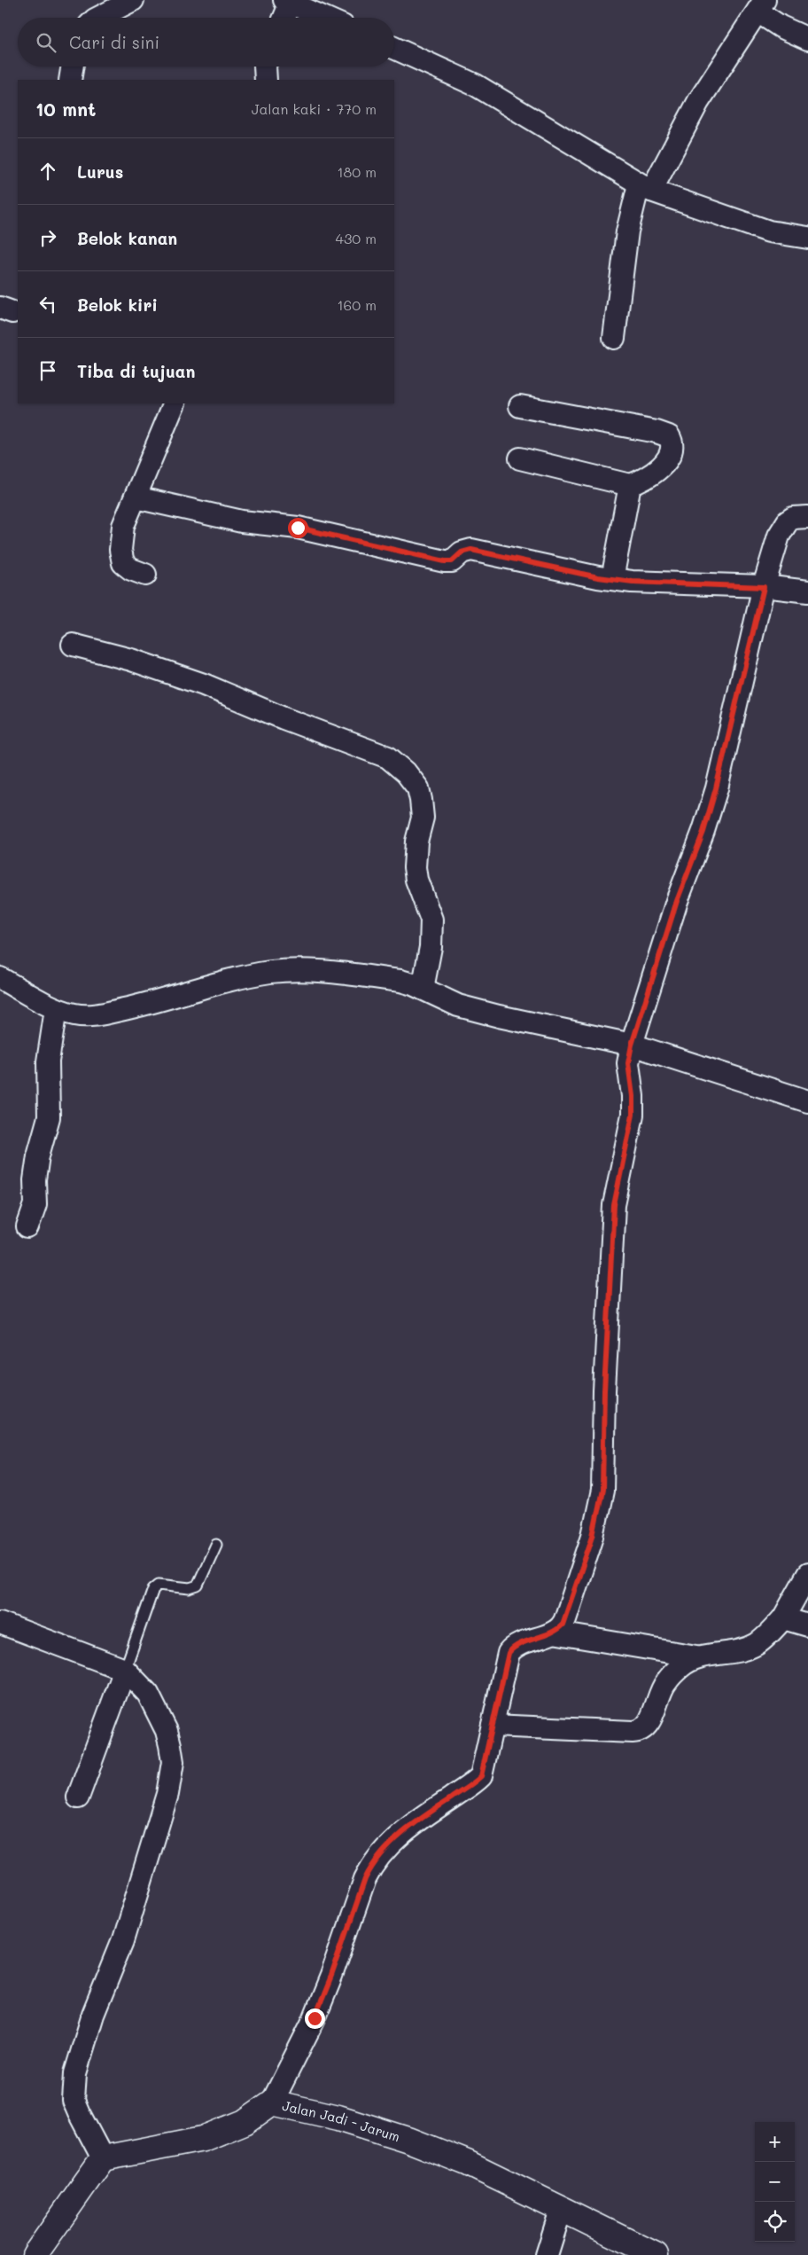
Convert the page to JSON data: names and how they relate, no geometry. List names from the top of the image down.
{
  "streets": {
    "street": ["Jalan Jadi - Jarum"]
  },
  "page": {
    "search": "Cari di sini",
    "heading": ["10 mnt", "Jalan kaki · 770 m"],
    "list": [
      ["Lurus", "180 m"],
      ["Belok kanan", "430 m"],
      ["Belok kiri", "160 m"],
      "Tiba di tujuan"
    ],
    "map_buttons": ["+", "−"]
  }
}
